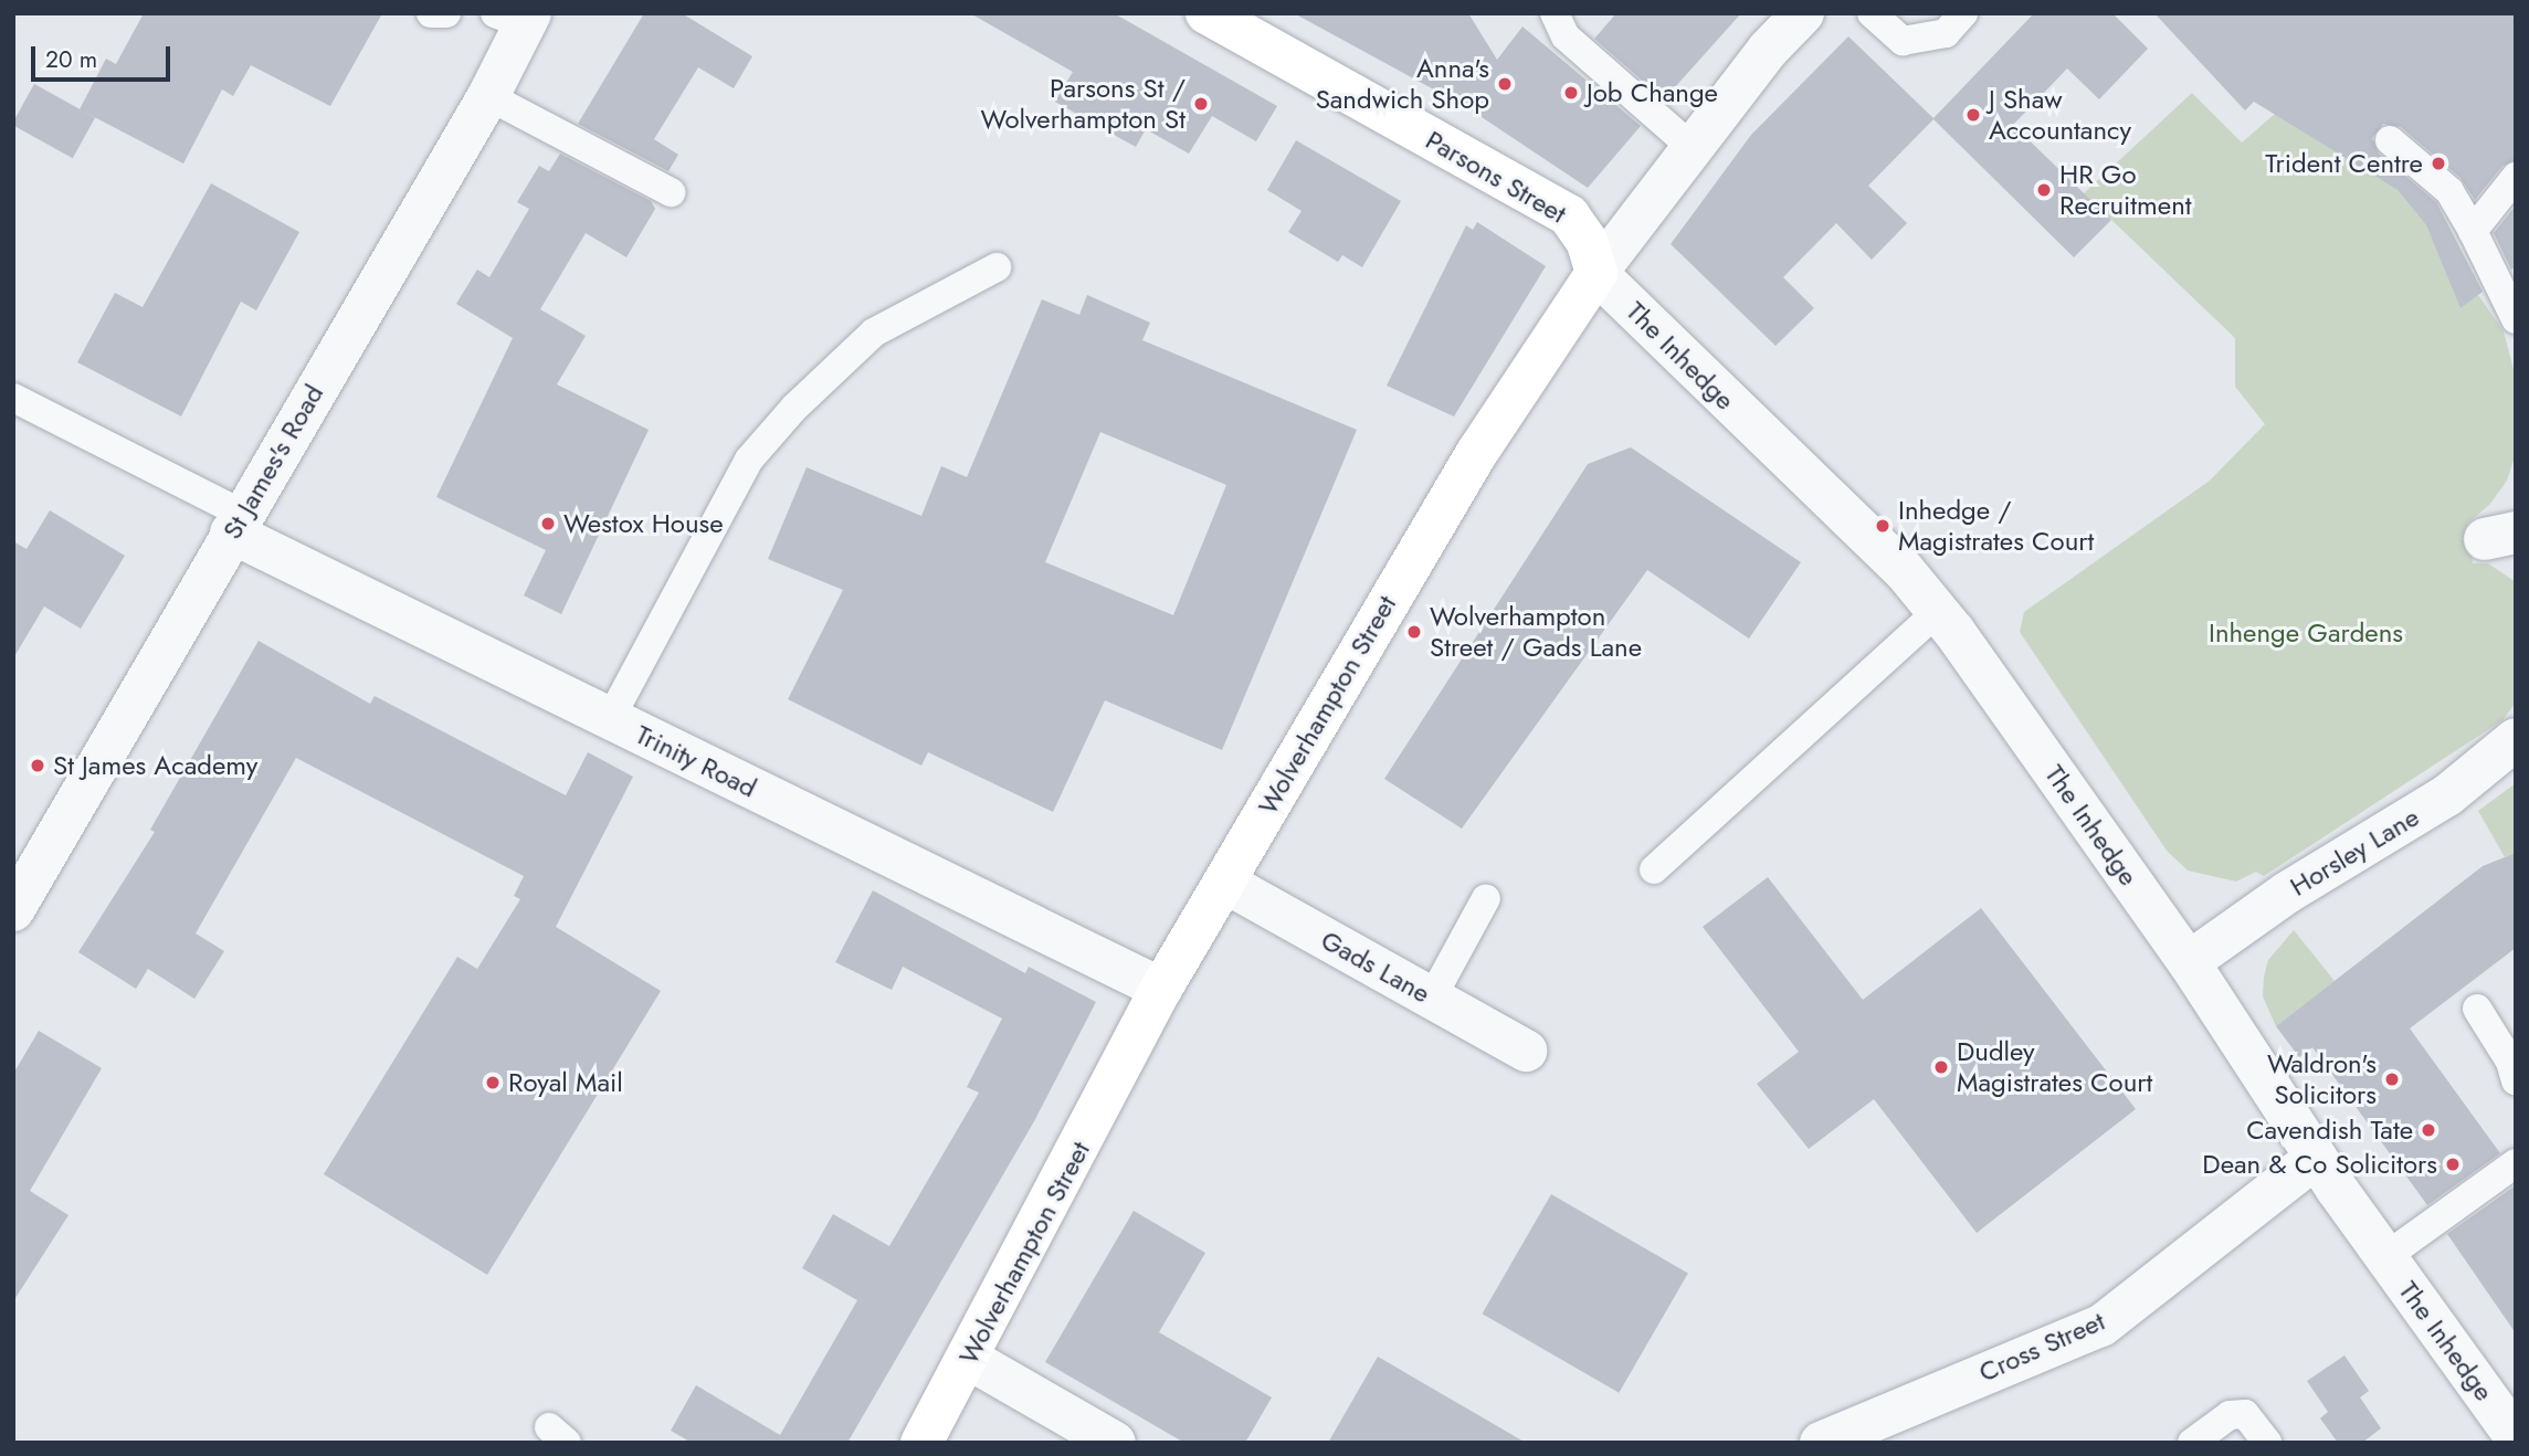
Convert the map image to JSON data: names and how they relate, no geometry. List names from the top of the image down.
{
  "streets": {
    "main road": ["Parsons Street", "Wolverhampton Street"],
    "street": [
      "The Inhedge",
      "St James's Road",
      "Trinity Road",
      "Horsley Lane",
      "Gads Lane",
      "Cross Street"
    ]
  },
  "crossings": [
    ["Parsons Street", "The Inhedge"],
    ["Parsons Street", "Wolverhampton Street"],
    ["The Inhedge", "Wolverhampton Street"],
    ["The Inhedge", "Horsley Lane"],
    ["The Inhedge", "Cross Street"],
    ["St James's Road", "Trinity Road"],
    ["Wolverhampton Street", "Trinity Road"],
    ["Wolverhampton Street", "Gads Lane"]
  ],
  "parks": ["Inhenge Gardens"],
  "places": [
    "Anna's Sandwich Shop",
    "Job Change",
    "Parsons St / Wolverhampton St",
    "J Shaw Accountancy",
    "Trident Centre",
    "HR Go Recruitment",
    "Westox House",
    "Inhedge / Magistrates Court",
    "Wolverhampton Street / Gads Lane",
    "St James Academy",
    "Dudley Magistrates Court",
    "Waldron's Solicitors",
    "Royal Mail",
    "Cavendish Tate",
    "Dean & Co Solicitors"
  ],
  "scale_bar": "20 m"
}
